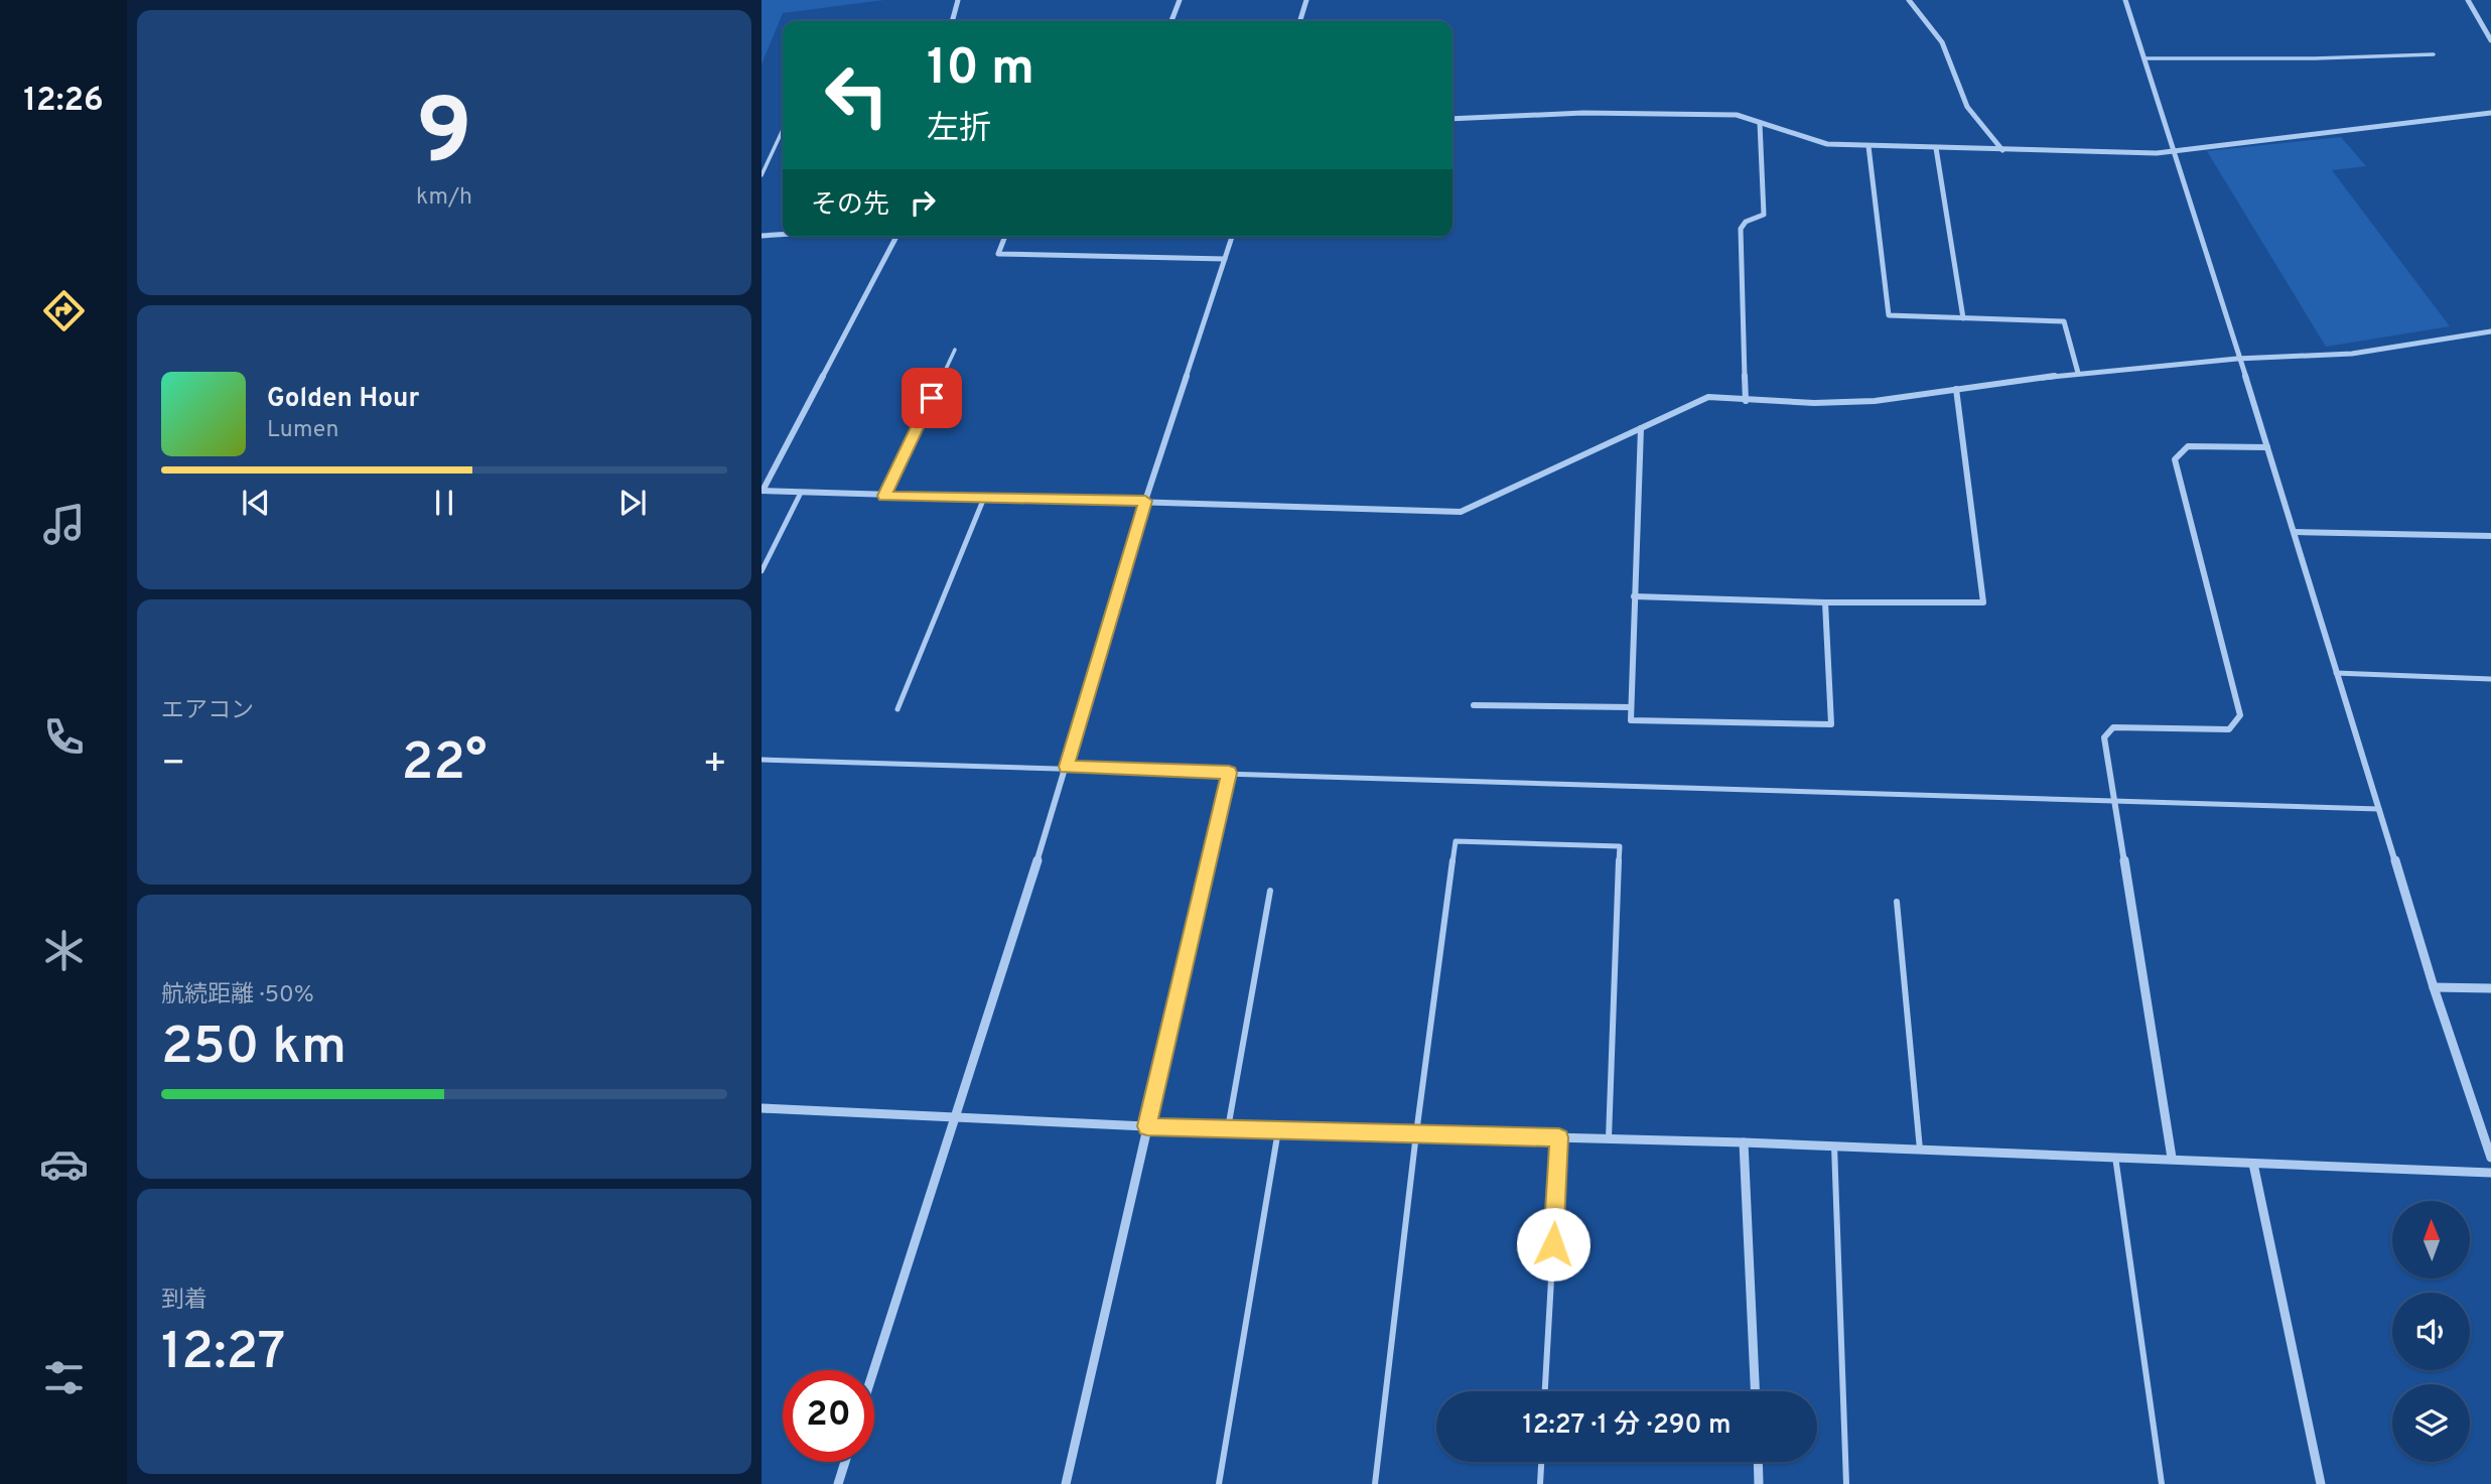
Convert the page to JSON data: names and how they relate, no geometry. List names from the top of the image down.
{
  "north": "top",
  "page": {
    "tabs": "12:26",
    "tile": [
      ["9", "km/h"],
      "エアコン",
      ["航続距離 · 50%", "250 km"],
      ["到着", "12:27"]
    ],
    "turn": ["10 m", "左折"],
    "then": "その先",
    "song": ["Golden Hour", "Lumen"],
    "heat": ["−", "22°", "+"],
    "limit": "20",
    "trip": "12:27 · 1 分 · 290 m"
  }
}
